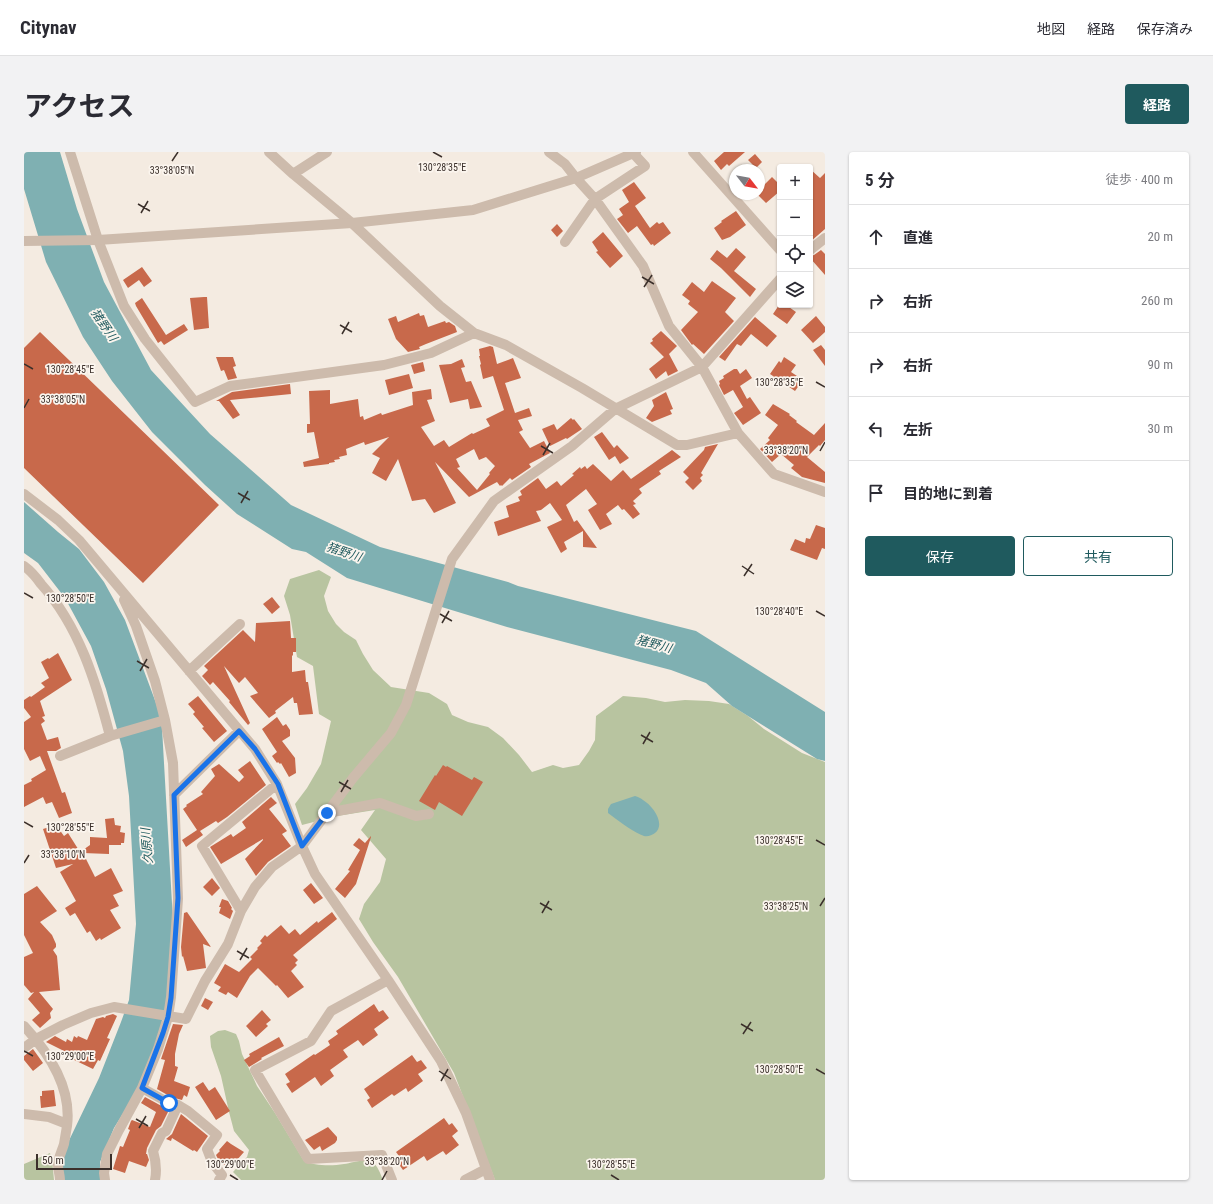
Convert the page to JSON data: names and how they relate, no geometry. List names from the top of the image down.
{
  "water": ["猪野川", "久原川"],
  "scale_bar": "50 m",
  "north": "bottom right",
  "page": {
    "header": "Citynav",
    "nav": ["地図", "経路", "保存済み"],
    "title": "アクセス",
    "buttons": [
      "経路",
      ["保存", "共有"]
    ],
    "heading": ["5 分", "徒歩 · 400 m"],
    "map_buttons": ["+", "−"],
    "list": [
      ["直進", "20 m"],
      ["右折", "260 m"],
      ["右折", "90 m"],
      ["左折", "30 m"],
      "目的地に到着"
    ],
    "scale": "50 m"
  },
  "coordinates": [
    "130°28'35\"E",
    "33°38'05\"N",
    "130°28'45\"E",
    "33°38'20\"N",
    "130°28'50\"E",
    "130°28'40\"E",
    "130°28'55\"E",
    "33°38'10\"N",
    "33°38'25\"N",
    "130°29'00\"E"
  ]
}
